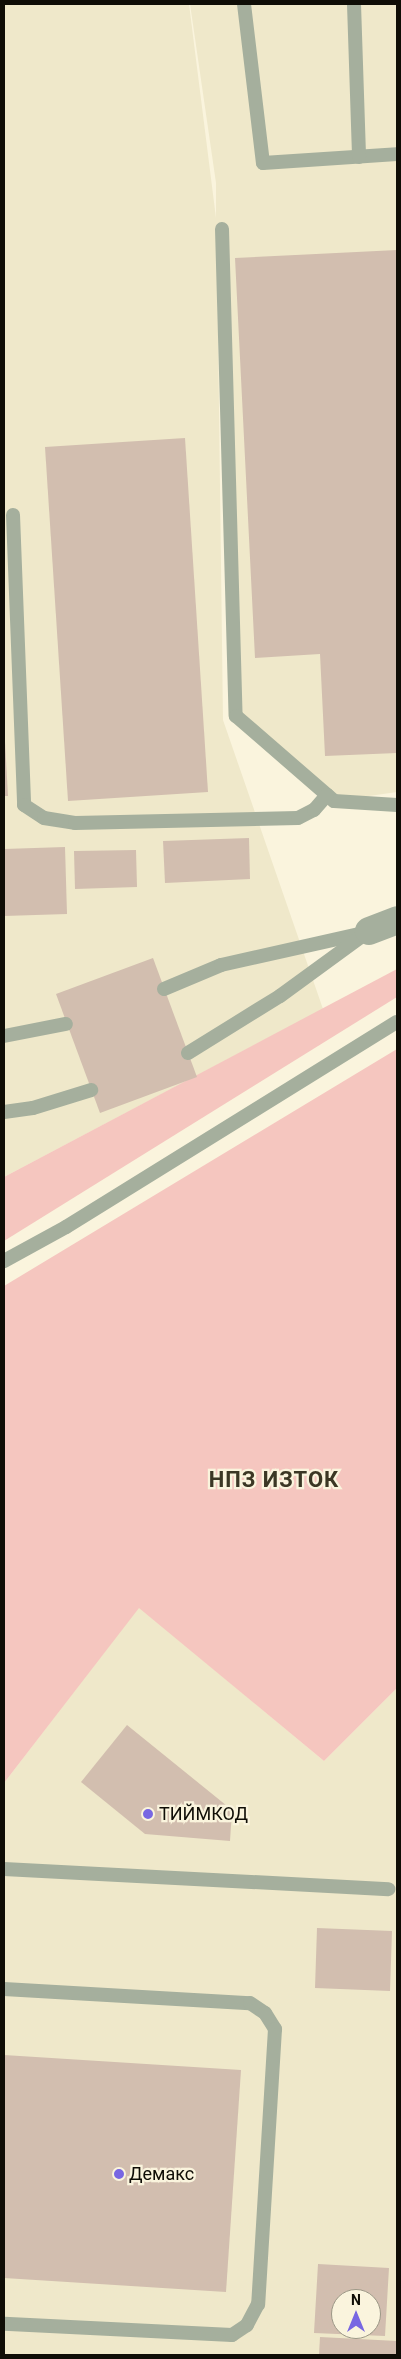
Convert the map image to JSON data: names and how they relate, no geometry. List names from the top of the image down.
{
  "districts": ["НПЗ ИЗТОК"],
  "places": ["ТИЙМКОД", "Демакс"],
  "north": "top"
}
